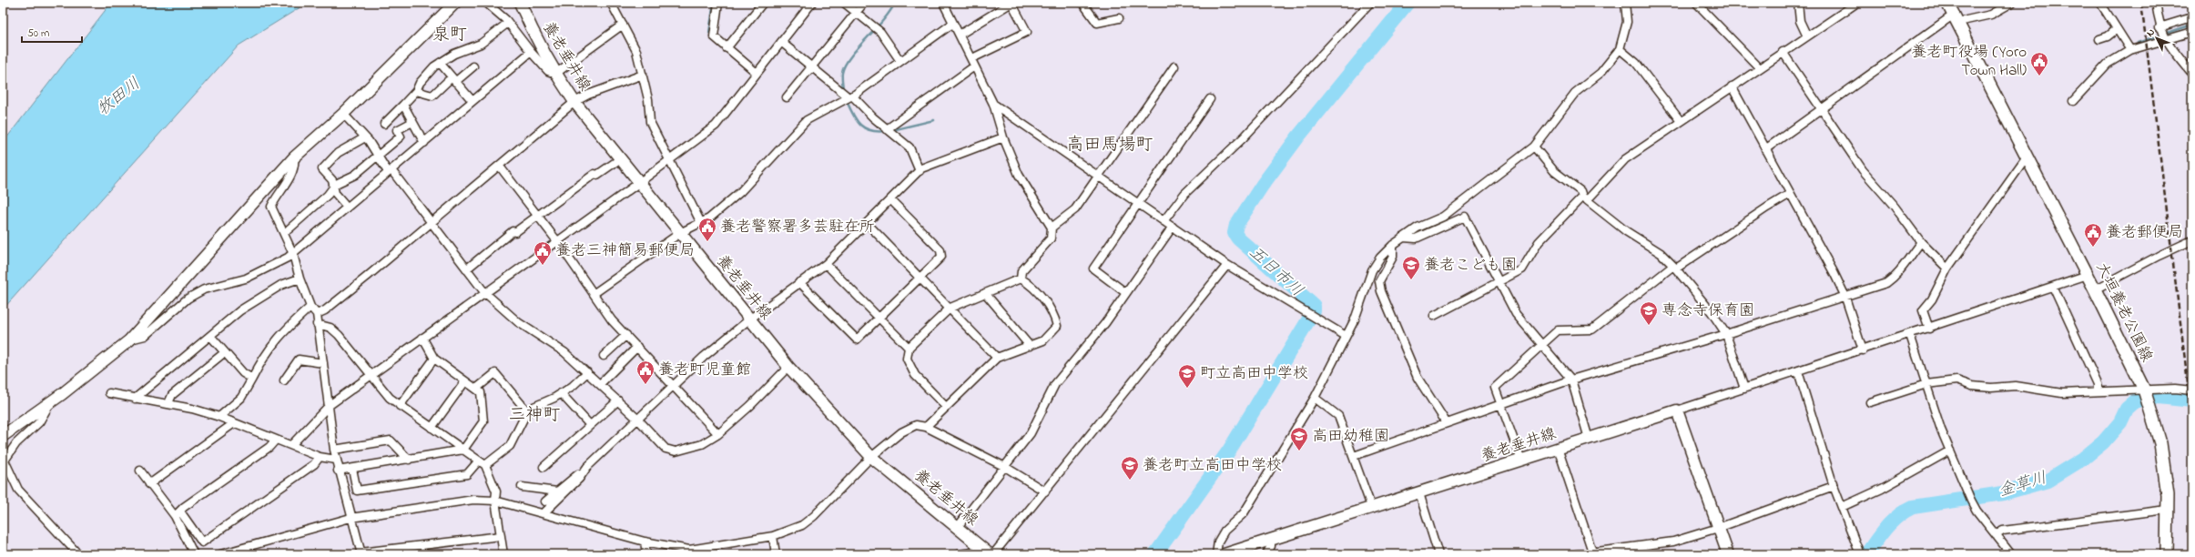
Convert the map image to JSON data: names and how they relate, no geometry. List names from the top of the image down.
{
  "streets": {
    "main road": ["養老垂井線", "大垣養老公園線"]
  },
  "districts": ["泉町", "高田馬場町", "三神町"],
  "water": ["牧田川", "五日市川", "金草川"],
  "places": {
    "public building": [
      "養老町役場 (Yoro Town Hall)",
      "養老警察署多芸駐在所",
      "養老郵便局",
      "養老三神簡易郵便局",
      "養老町児童館"
    ],
    "school or university": [
      "養老こども園",
      "専念寺保育園",
      "町立高田中学校",
      "高田幼稚園",
      "養老町立高田中学校"
    ]
  },
  "scale_bar": "50 m",
  "north": "top left"
}
